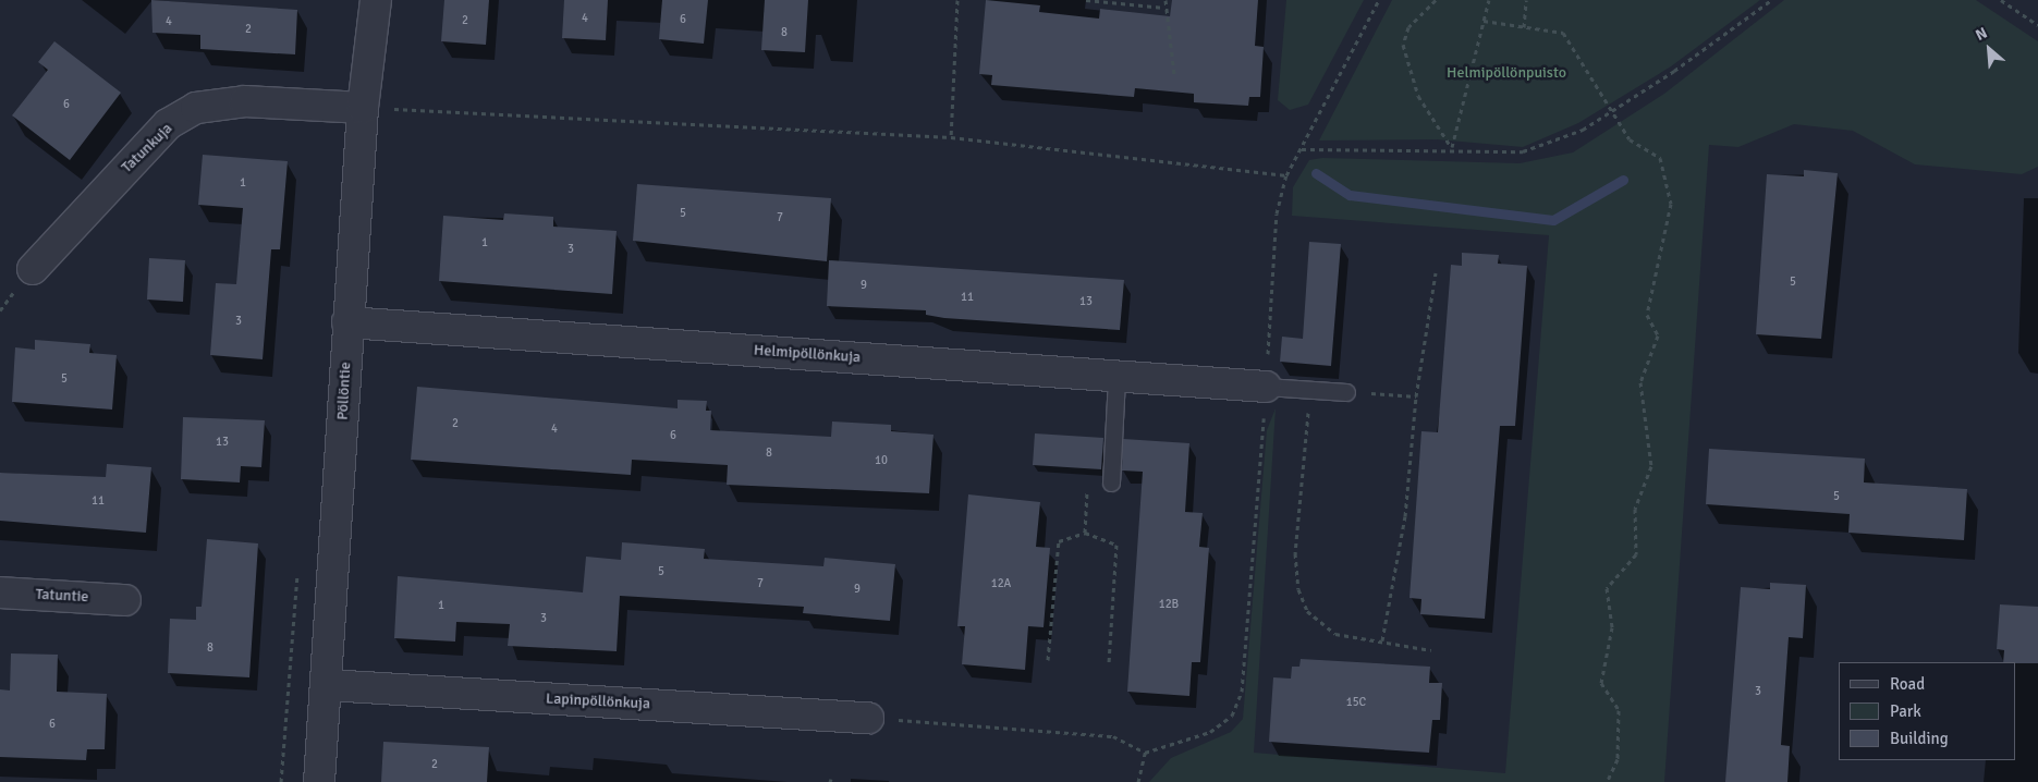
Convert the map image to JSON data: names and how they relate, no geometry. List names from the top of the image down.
{
  "streets": {
    "street": [
      "Tatunkuja",
      "Helmipöllönkuja",
      "Pöllöntie",
      "Tatuntie",
      "Lapinpöllönkuja"
    ]
  },
  "crossings": [
    ["Tatunkuja", "Pöllöntie"],
    ["Helmipöllönkuja", "Pöllöntie"],
    ["Pöllöntie", "Lapinpöllönkuja"]
  ],
  "parks": ["Helmipöllönpuisto"],
  "house_numbers": [
    "4",
    "6",
    "2",
    "4",
    "2",
    "8",
    "6",
    "1",
    "5",
    "7",
    "1",
    "3",
    "5",
    "9",
    "11",
    "13",
    "3",
    "5",
    "2",
    "4",
    "6",
    "13",
    "8",
    "10",
    "5",
    "11",
    "5",
    "7",
    "12A",
    "9",
    "12B",
    "1",
    "3",
    "8",
    "3",
    "15C",
    "6",
    "2"
  ],
  "legend": ["Road", "Park", "Building"],
  "north": "top left"
}
